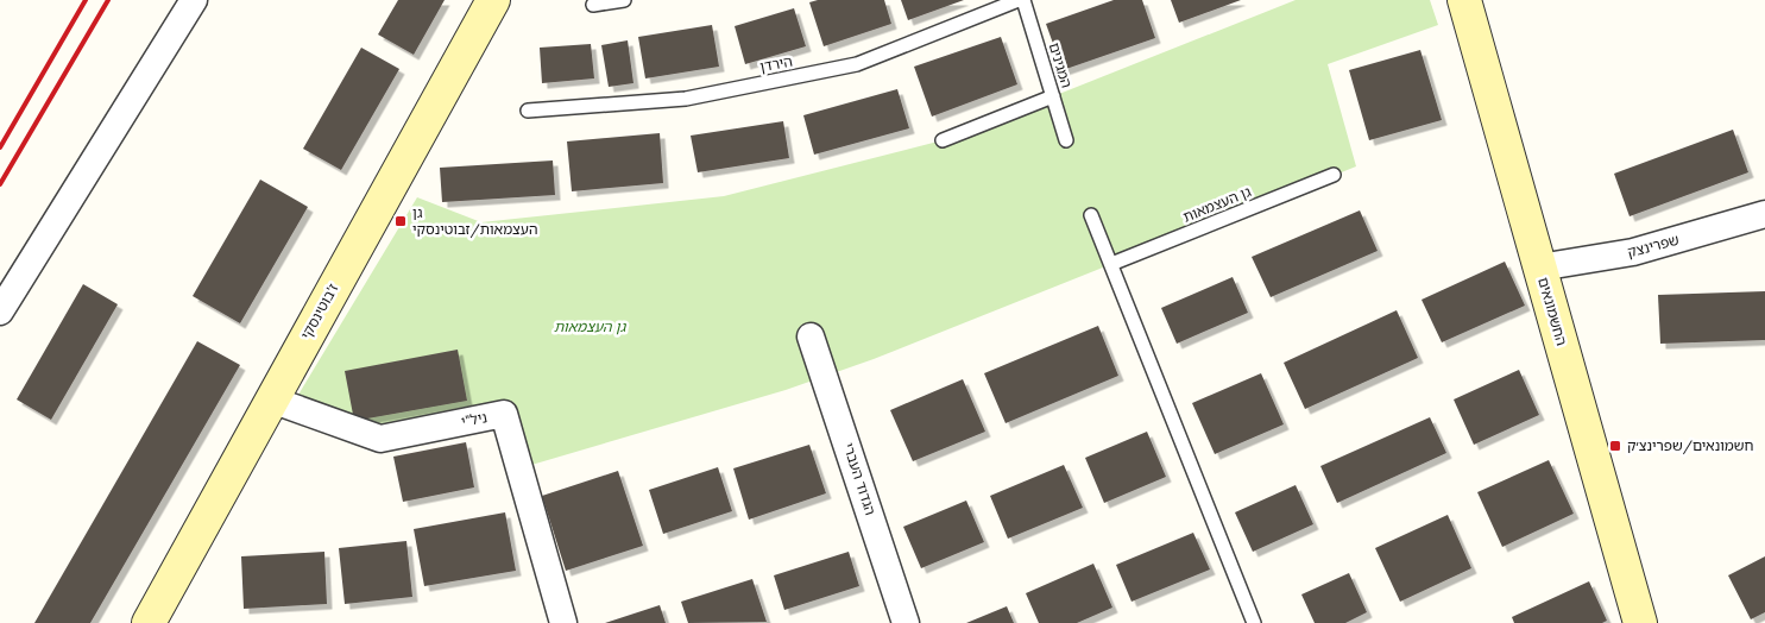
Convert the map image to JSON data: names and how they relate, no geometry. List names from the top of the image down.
{
  "streets": {
    "street": [
      "שפרינצק",
      "ז'בוטינסקי",
      "החשמונאים",
      "ניל\"י",
      "הגדוד העברי"
    ],
    "lane": ["הירדן", "המגינים", "גן העצמאות"]
  },
  "crossings": [
    ["הירדן", "המגינים"],
    ["שפרינצק", "החשמונאים"],
    ["ז'בוטינסקי", "ניל\"י"]
  ],
  "parks": ["גן העצמאות"],
  "places": {
    "transit": ["גן העצמאות/זבוטינסקי", "חשמונאים/שפרינצ׳ק"]
  }
}
